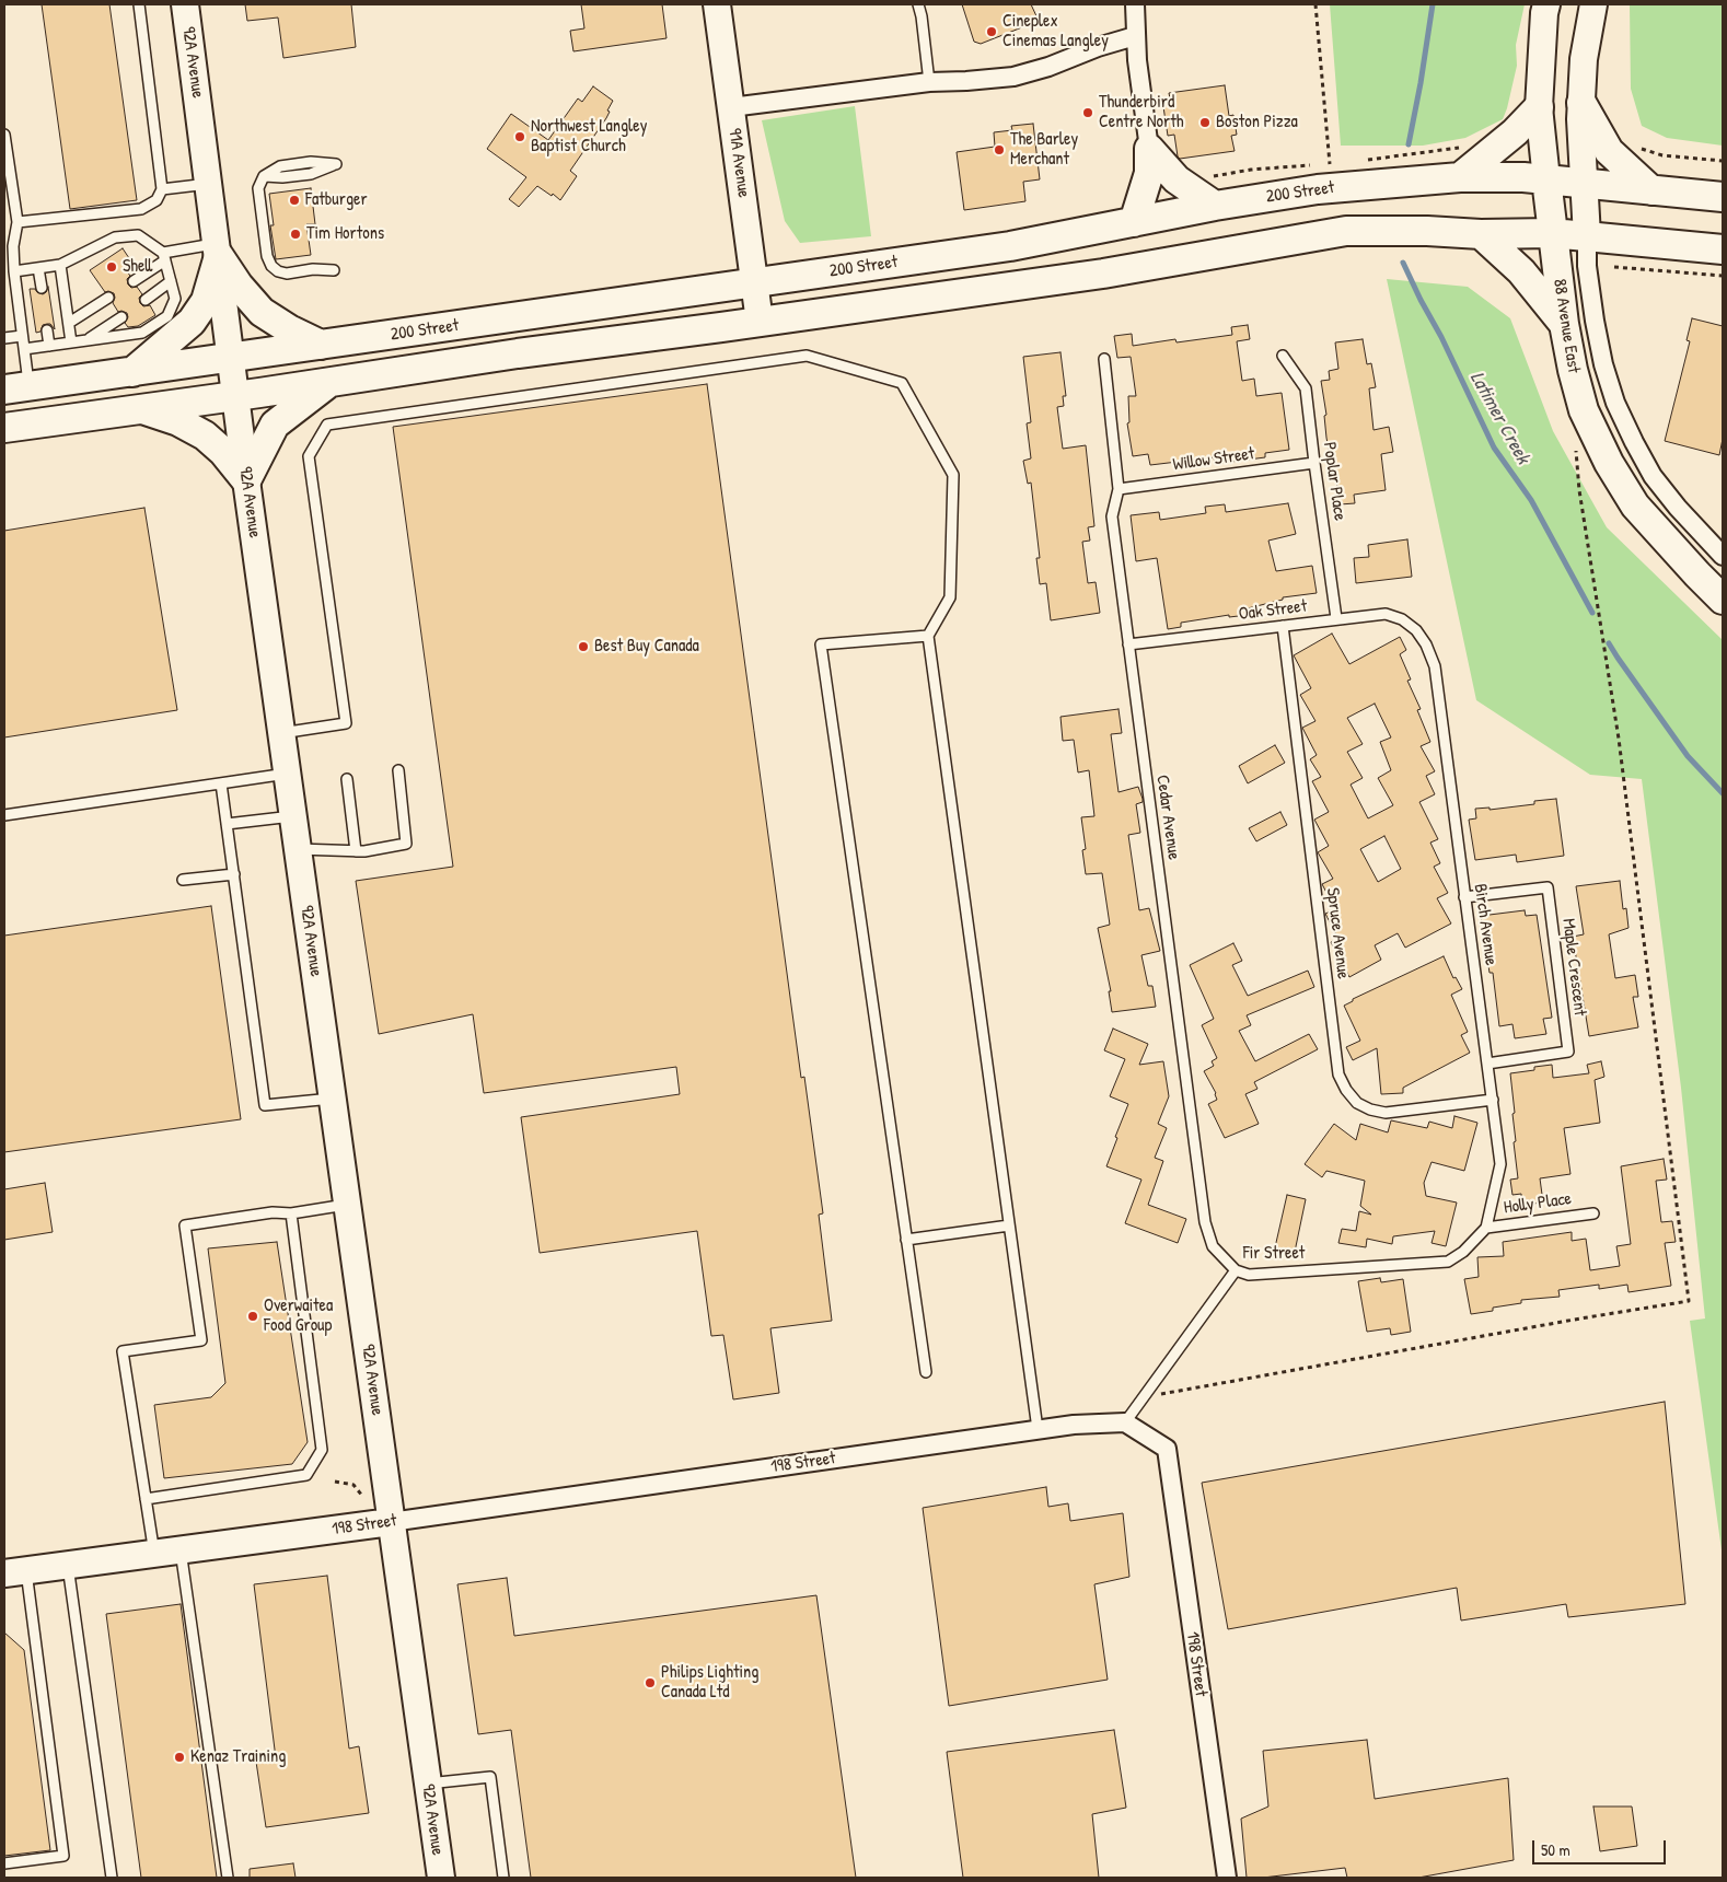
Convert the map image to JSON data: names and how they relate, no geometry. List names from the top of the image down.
{
  "streets": {
    "main road": ["200 Street", "88 Avenue East"],
    "street": ["92A Avenue", "91A Avenue", "198 Street"],
    "lane": [
      "Willow Street",
      "Poplar Place",
      "Oak Street",
      "Cedar Avenue",
      "Birch Avenue",
      "Spruce Avenue",
      "Maple Crescent",
      "Holly Place",
      "Fir Street"
    ]
  },
  "crossings": [
    ["92A Avenue", "200 Street"],
    ["92A Avenue", "198 Street"],
    ["91A Avenue", "200 Street"],
    ["200 Street", "88 Avenue East"],
    ["Willow Street", "Poplar Place"],
    ["Willow Street", "Cedar Avenue"],
    ["Poplar Place", "Oak Street"],
    ["Oak Street", "Cedar Avenue"],
    ["Oak Street", "Birch Avenue"],
    ["Oak Street", "Spruce Avenue"],
    ["Cedar Avenue", "Fir Street"],
    ["Birch Avenue", "Spruce Avenue"],
    ["Birch Avenue", "Maple Crescent"],
    ["Birch Avenue", "Holly Place"],
    ["Birch Avenue", "Fir Street"],
    ["Holly Place", "Fir Street"],
    ["Fir Street", "198 Street"]
  ],
  "water": ["Latimer Creek"],
  "places": [
    "Cineplex Cinemas Langley",
    "Thunderbird Centre North",
    "Boston Pizza",
    "Northwest Langley Baptist Church",
    "The Barley Merchant",
    "Fatburger",
    "Tim Hortons",
    "Shell",
    "Best Buy Canada",
    "Overwaitea Food Group",
    "Philips Lighting Canada Ltd",
    "Kenaz Training"
  ],
  "scale_bar": "50 m"
}
